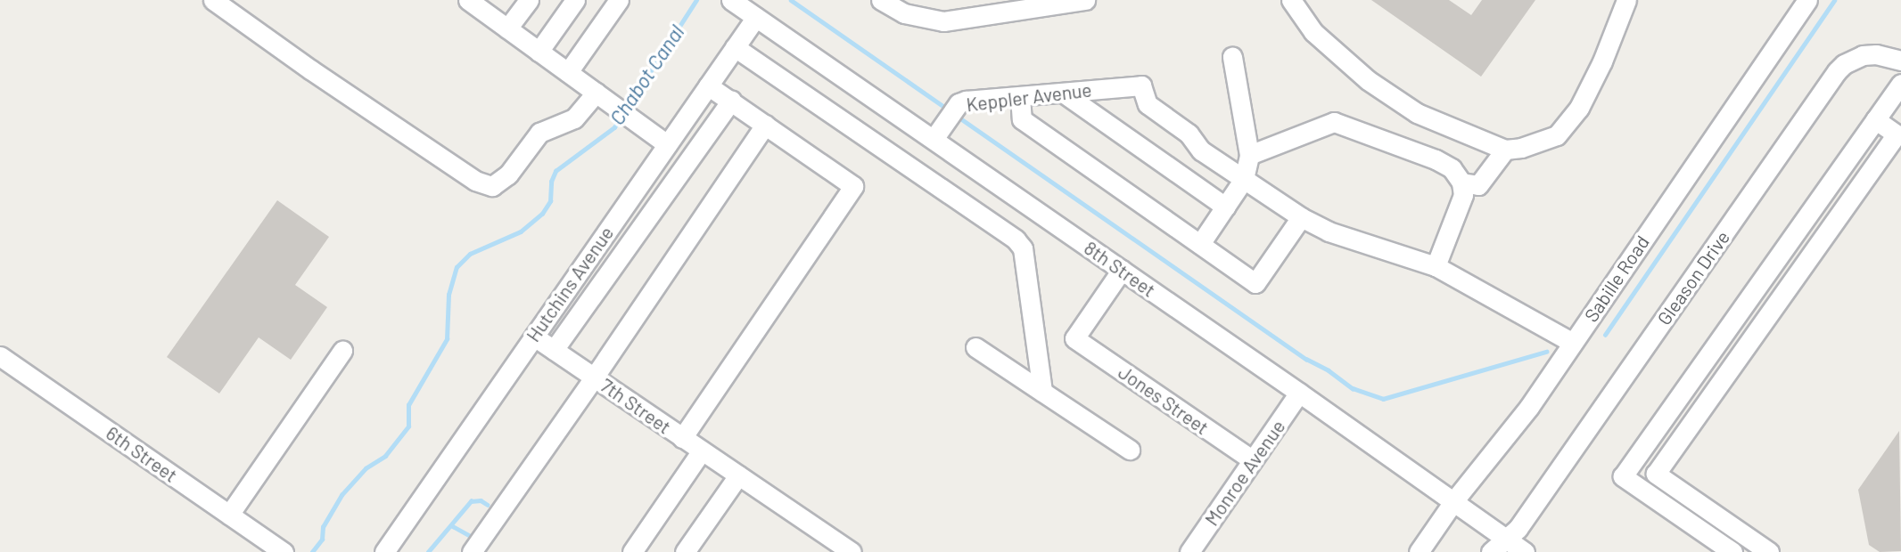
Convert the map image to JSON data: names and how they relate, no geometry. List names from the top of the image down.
{
  "streets": {
    "street": [
      "Keppler Avenue",
      "8th Street",
      "Gleason Drive",
      "Sabille Road",
      "Hutchins Avenue",
      "Jones Street",
      "7th Street",
      "6th Street",
      "Monroe Avenue"
    ]
  },
  "crossings": [
    ["Keppler Avenue", "8th Street"],
    ["8th Street", "Gleason Drive"],
    ["8th Street", "Sabille Road"],
    ["8th Street", "Hutchins Avenue"],
    ["8th Street", "Jones Street"],
    ["8th Street", "Monroe Avenue"],
    ["Hutchins Avenue", "7th Street"],
    ["Jones Street", "Monroe Avenue"]
  ],
  "water": ["Chabot Canal"]
}
